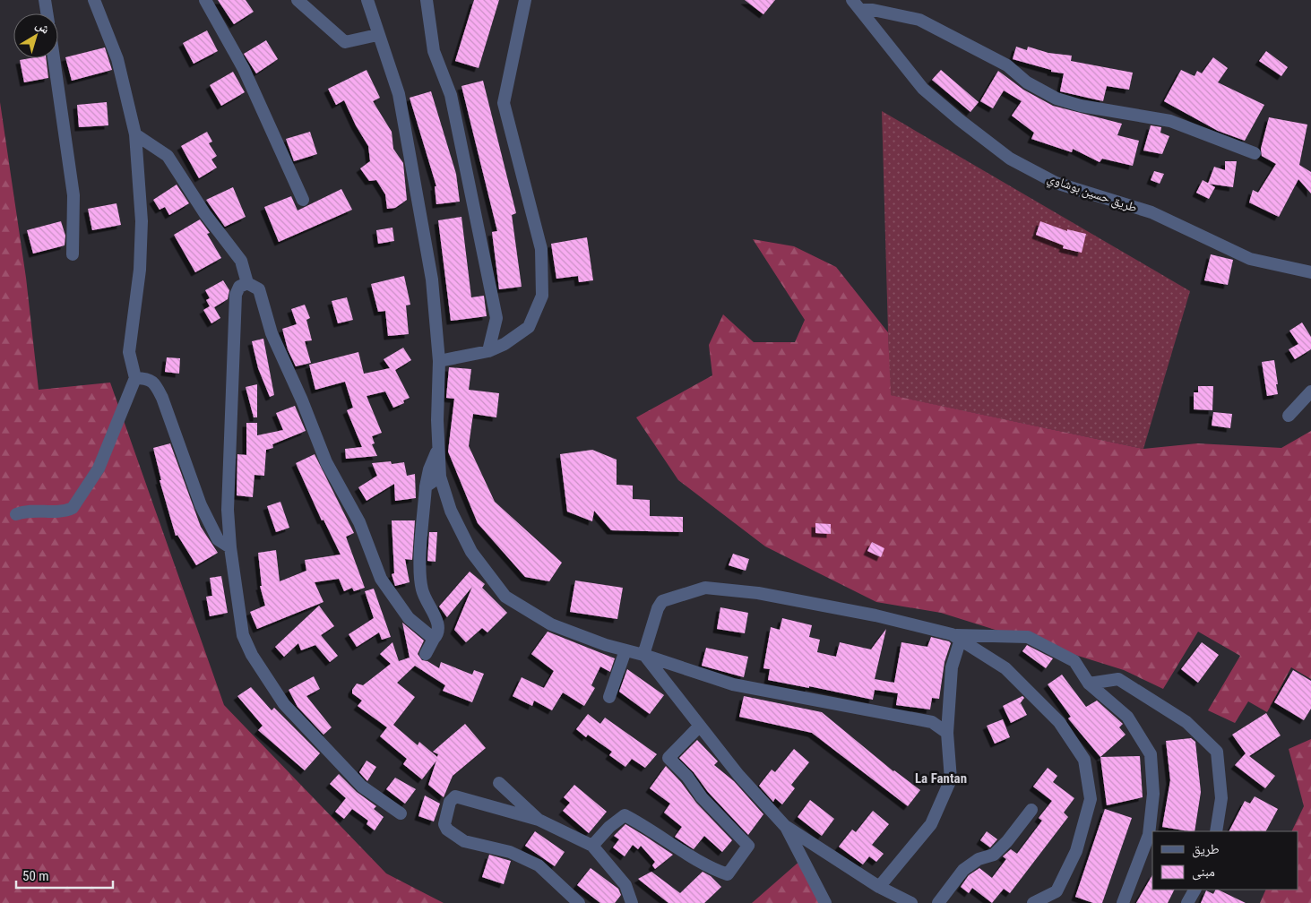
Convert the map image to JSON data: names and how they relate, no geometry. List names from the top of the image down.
{
  "streets": {
    "street": ["طريق حسين بوشاوي"]
  },
  "districts": ["La Fantan"],
  "legend": ["طريق", "مبنى"],
  "scale_bar": "50 m",
  "north": "top right"
}
